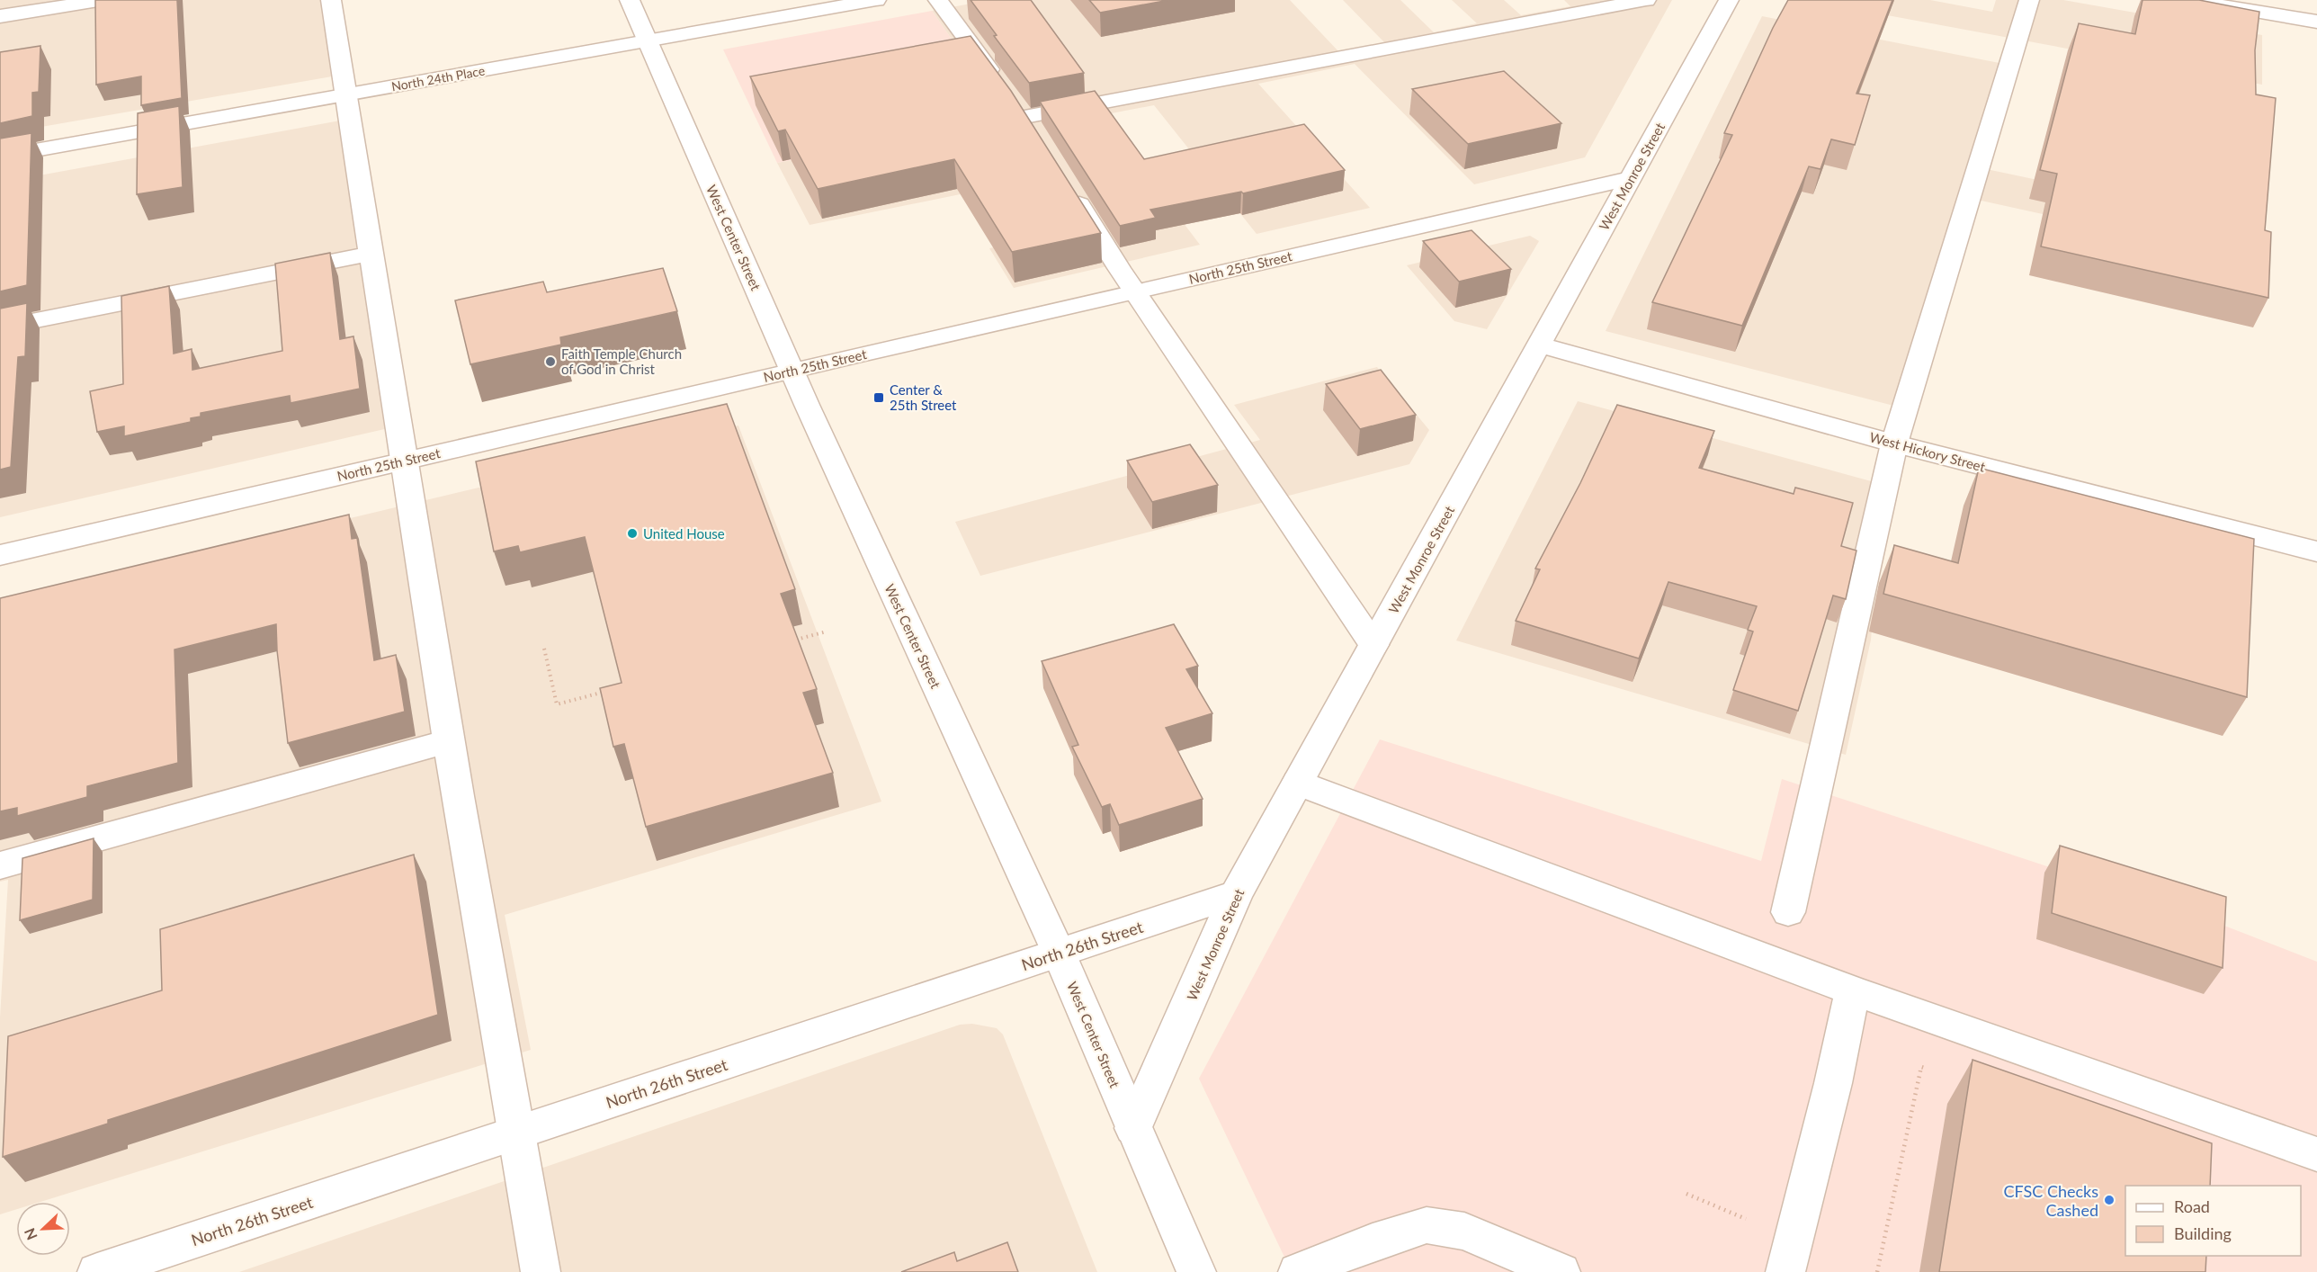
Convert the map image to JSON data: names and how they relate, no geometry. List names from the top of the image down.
{
  "streets": {
    "street": [
      "North 24th Place",
      "West Monroe Street",
      "West Center Street",
      "North 25th Street",
      "West Hickory Street",
      "North 26th Street"
    ]
  },
  "crossings": [
    ["North 24th Place", "West Center Street"],
    ["West Monroe Street", "West Center Street"],
    ["West Monroe Street", "North 25th Street"],
    ["West Monroe Street", "West Hickory Street"],
    ["West Monroe Street", "North 26th Street"],
    ["West Center Street", "North 25th Street"],
    ["West Center Street", "North 26th Street"]
  ],
  "places": {
    "other": ["Faith Temple Church of God in Christ", "United House", "CFSC Checks Cashed"],
    "transit": ["Center & 25th Street"]
  },
  "legend": ["Road", "Building"],
  "north": "bottom left"
}
